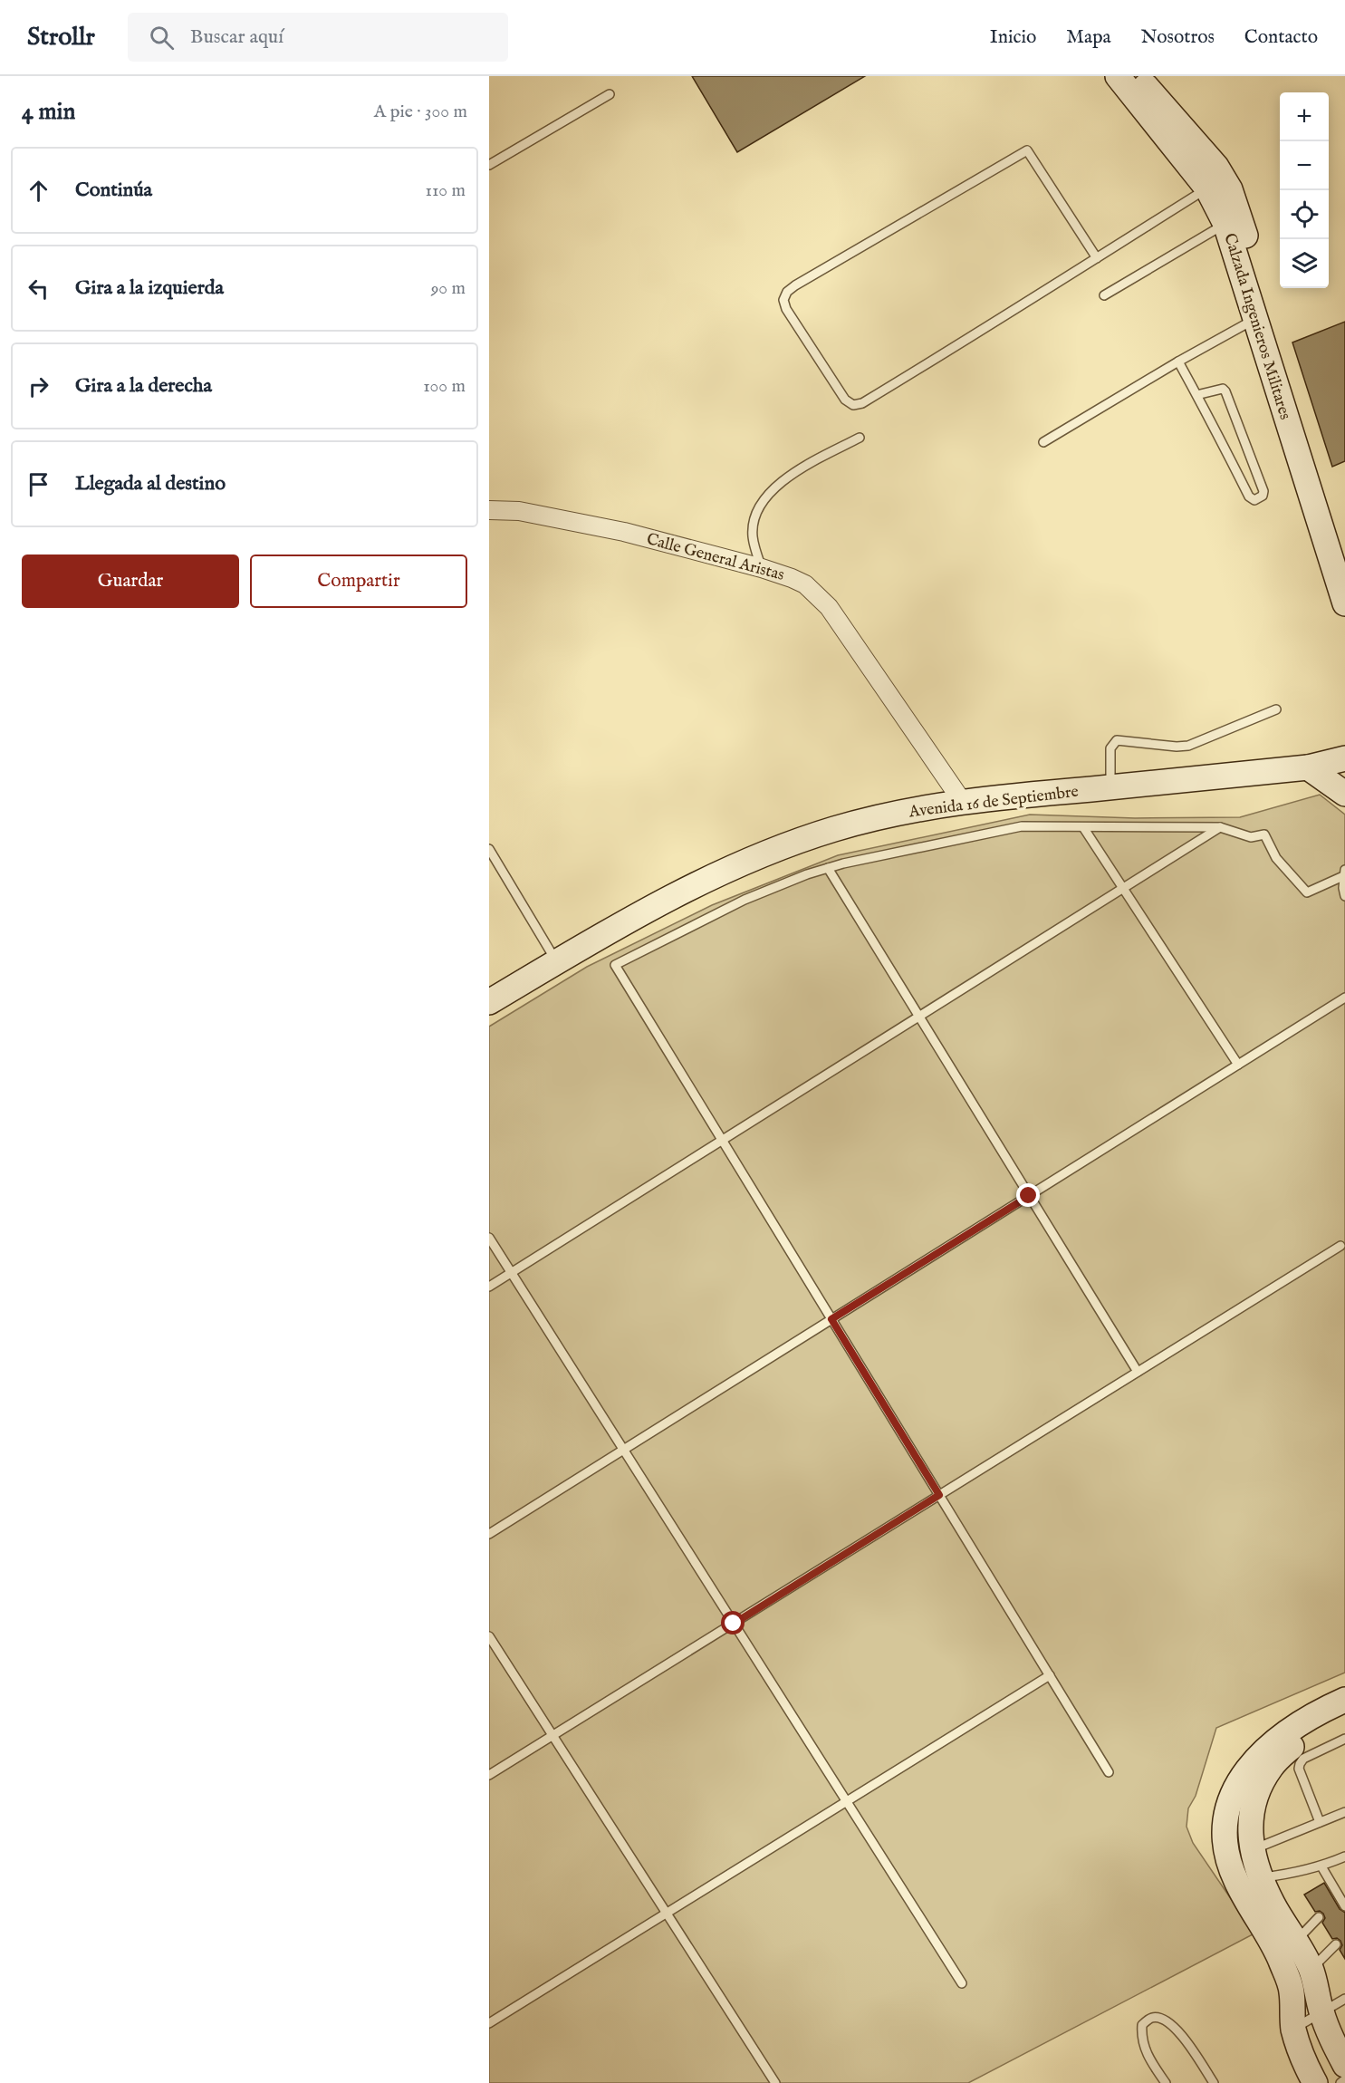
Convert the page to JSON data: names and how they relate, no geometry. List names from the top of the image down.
{
  "streets": {
    "main road": ["Calzada Ingenieros Militares", "Avenida 16 de Septiembre"],
    "street": ["Calle General Aristas"]
  },
  "crossings": [
    ["Calle General Aristas", "Avenida 16 de Septiembre"]
  ],
  "page": {
    "header": "Strollr",
    "search": "Buscar aquí",
    "nav": [
      "Inicio",
      "Mapa",
      "Nosotros",
      "Contacto"
    ],
    "heading": ["4 min", "A pie · 300 m"],
    "map_buttons": ["+", "−"],
    "list": [
      ["Continúa", "110 m"],
      ["Gira a la izquierda", "90 m"],
      ["Gira a la derecha", "100 m"],
      "Llegada al destino"
    ],
    "buttons": ["Guardar", "Compartir"]
  }
}
